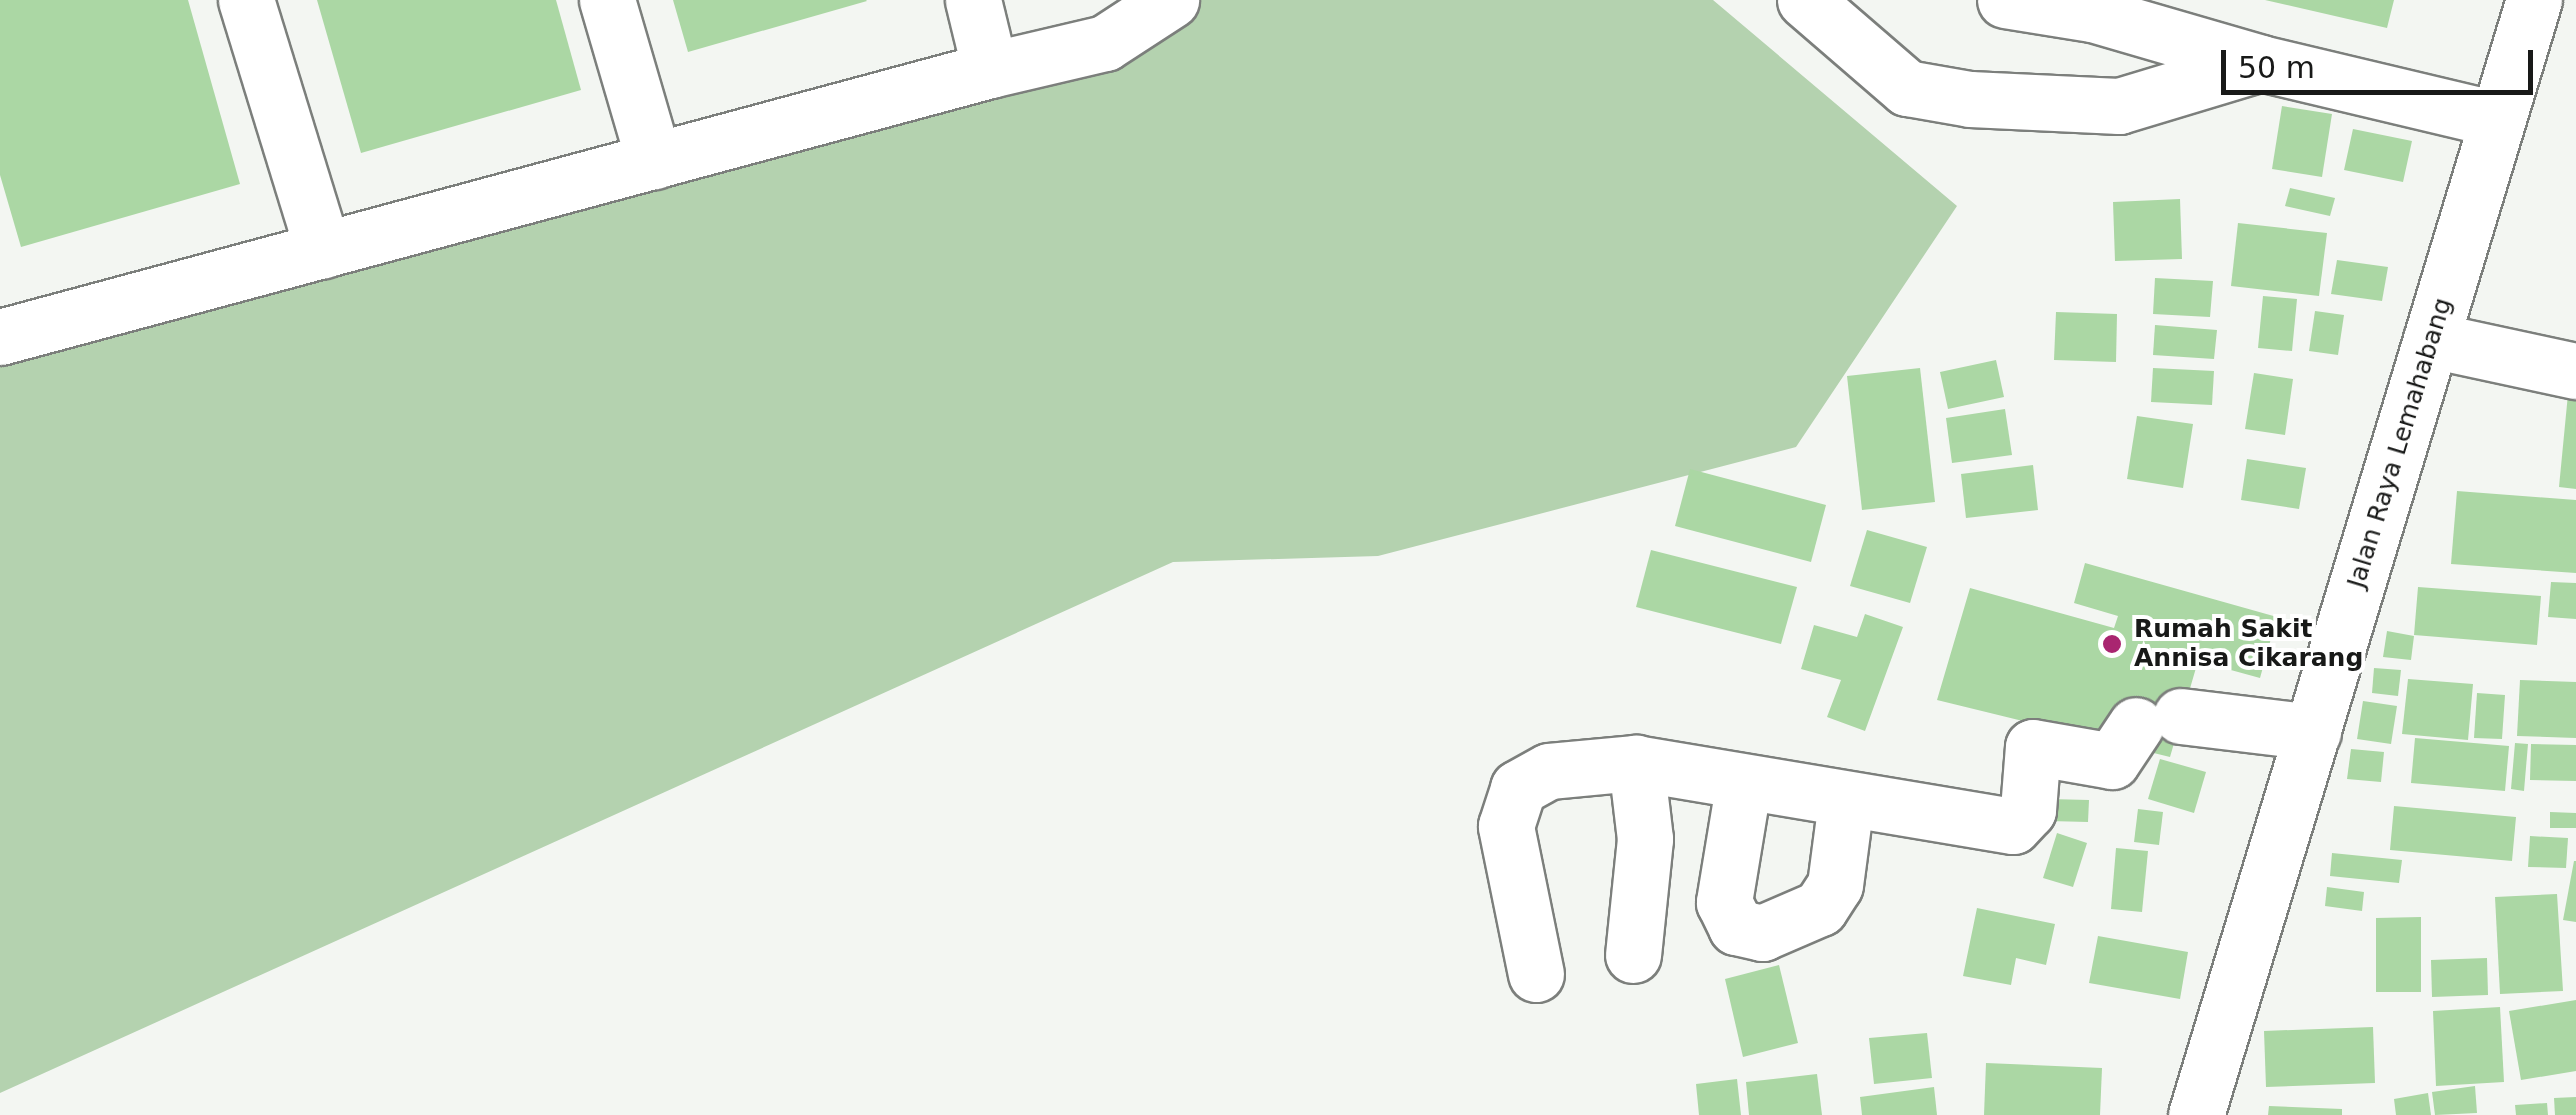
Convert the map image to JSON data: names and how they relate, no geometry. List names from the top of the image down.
{
  "streets": {
    "street": ["Jalan Raya Lemahabang"]
  },
  "places": ["Rumah Sakit Annisa Cikarang"],
  "scale_bar": "50 m"
}
